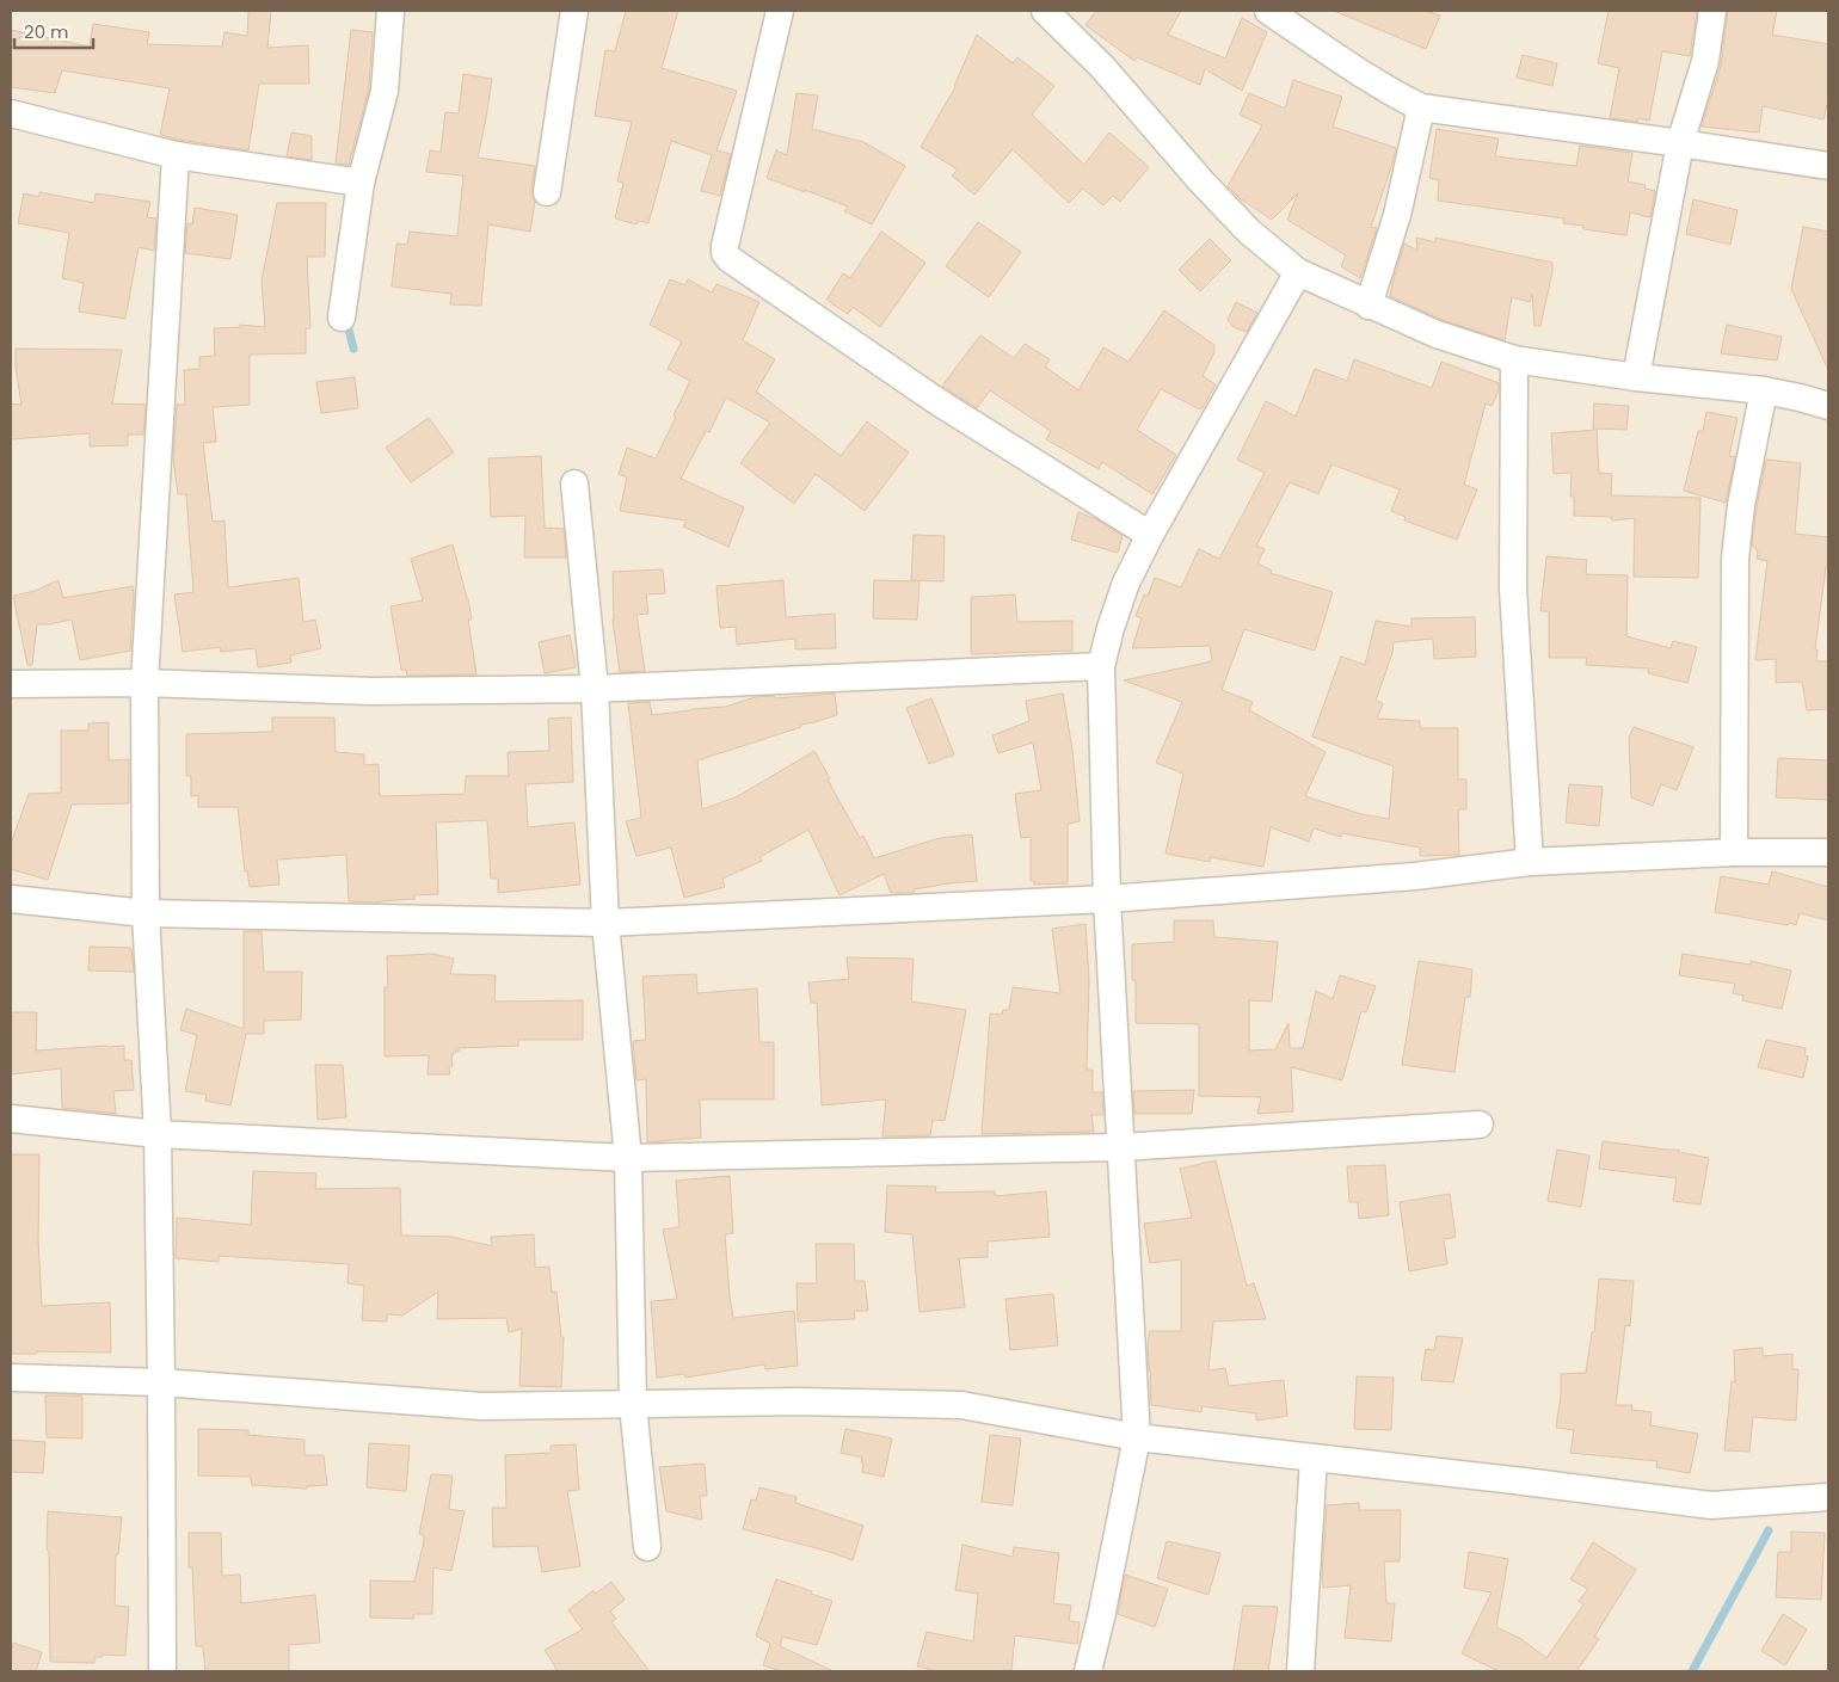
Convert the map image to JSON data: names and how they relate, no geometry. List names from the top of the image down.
{
  "scale_bar": "20 m"
}
